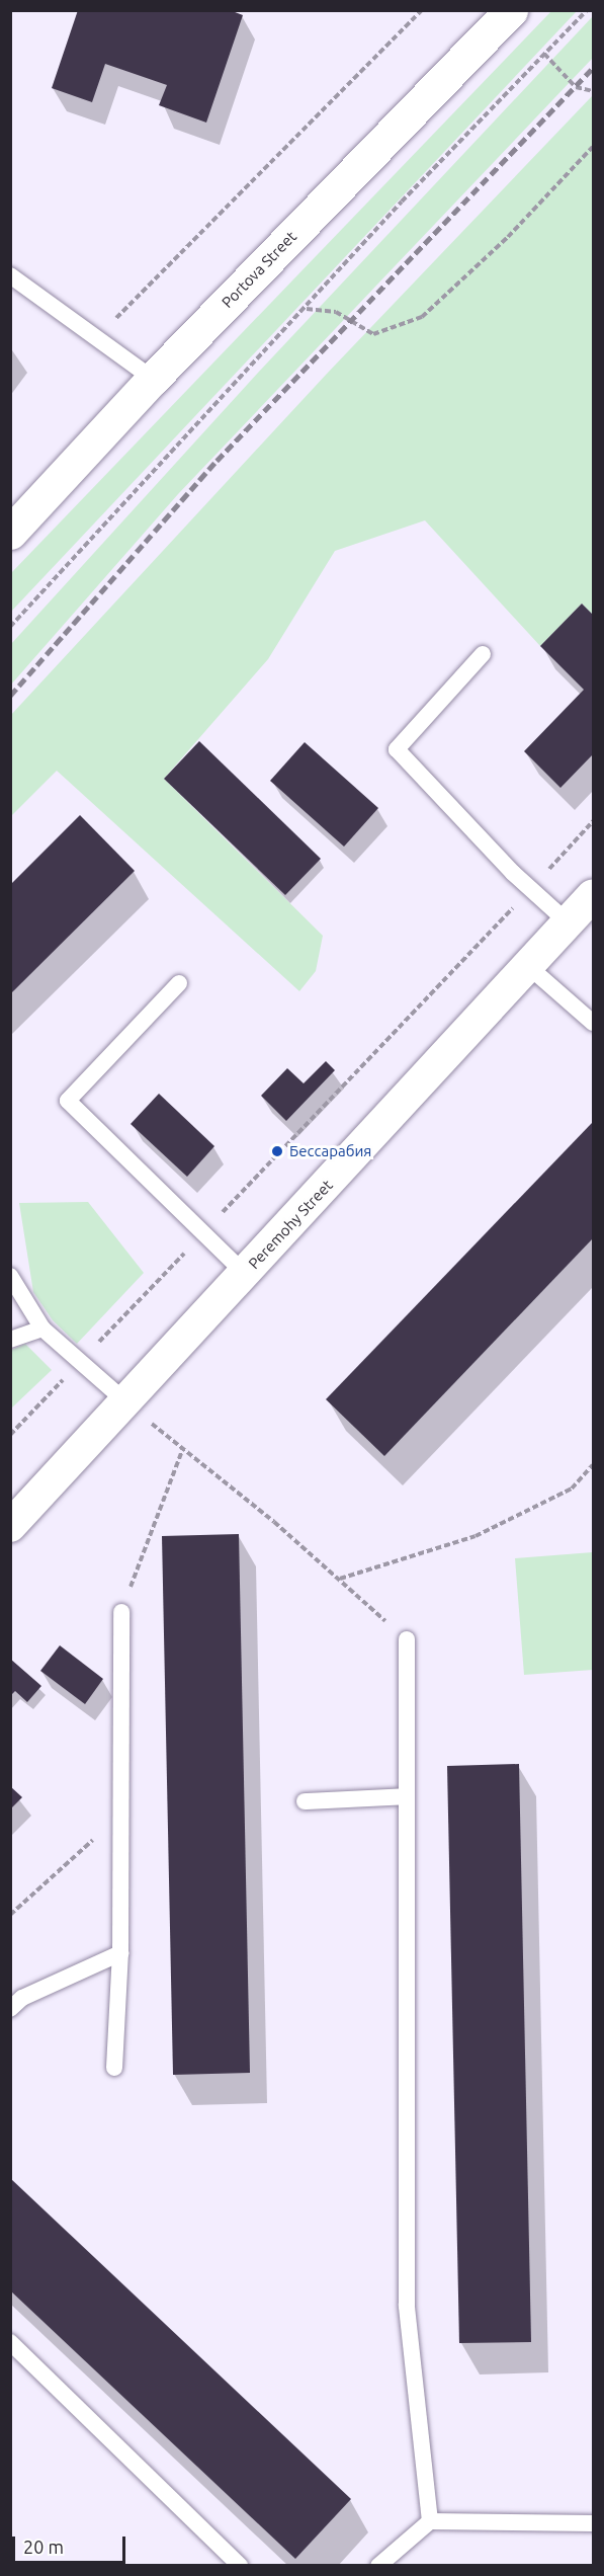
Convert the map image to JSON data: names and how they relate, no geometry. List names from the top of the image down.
{
  "streets": {
    "main road": ["Portova Street"],
    "street": ["Peremohy Street"]
  },
  "places": ["Бессарабия"],
  "scale_bar": "20 m"
}
